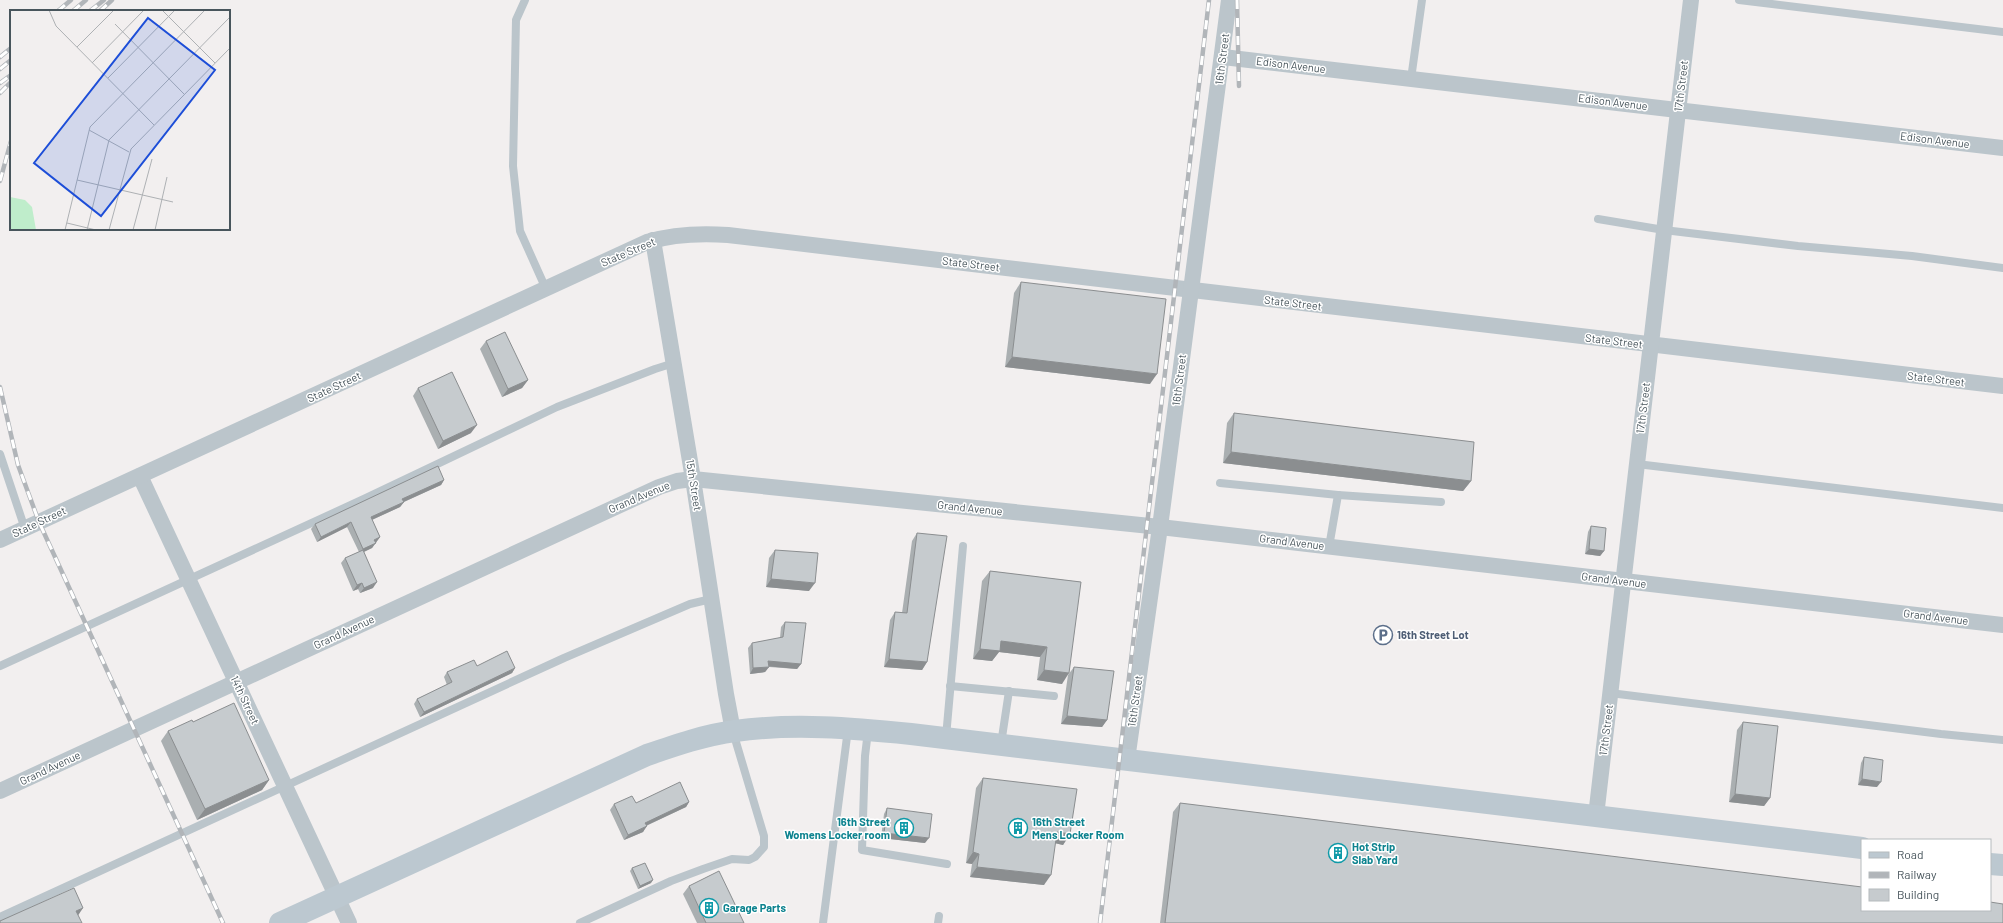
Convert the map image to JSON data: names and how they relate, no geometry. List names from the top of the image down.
{
  "streets": {
    "street": [
      "16th Street",
      "Edison Avenue",
      "17th Street",
      "State Street",
      "15th Street",
      "Grand Avenue",
      "14th Street"
    ]
  },
  "crossings": [
    ["16th Street", "Edison Avenue"],
    ["16th Street", "State Street"],
    ["16th Street", "Grand Avenue"],
    ["Edison Avenue", "17th Street"],
    ["17th Street", "State Street"],
    ["17th Street", "Grand Avenue"],
    ["State Street", "15th Street"],
    ["State Street", "14th Street"],
    ["15th Street", "Grand Avenue"],
    ["Grand Avenue", "14th Street"]
  ],
  "places": {
    "parking": ["16th Street Lot"],
    "building": [
      "16th Street Womens Locker room",
      "16th Street Mens Locker Room",
      "Hot Strip Slab Yard",
      "Garage Parts"
    ]
  },
  "legend": ["Road", "Railway", "Building"]
}
